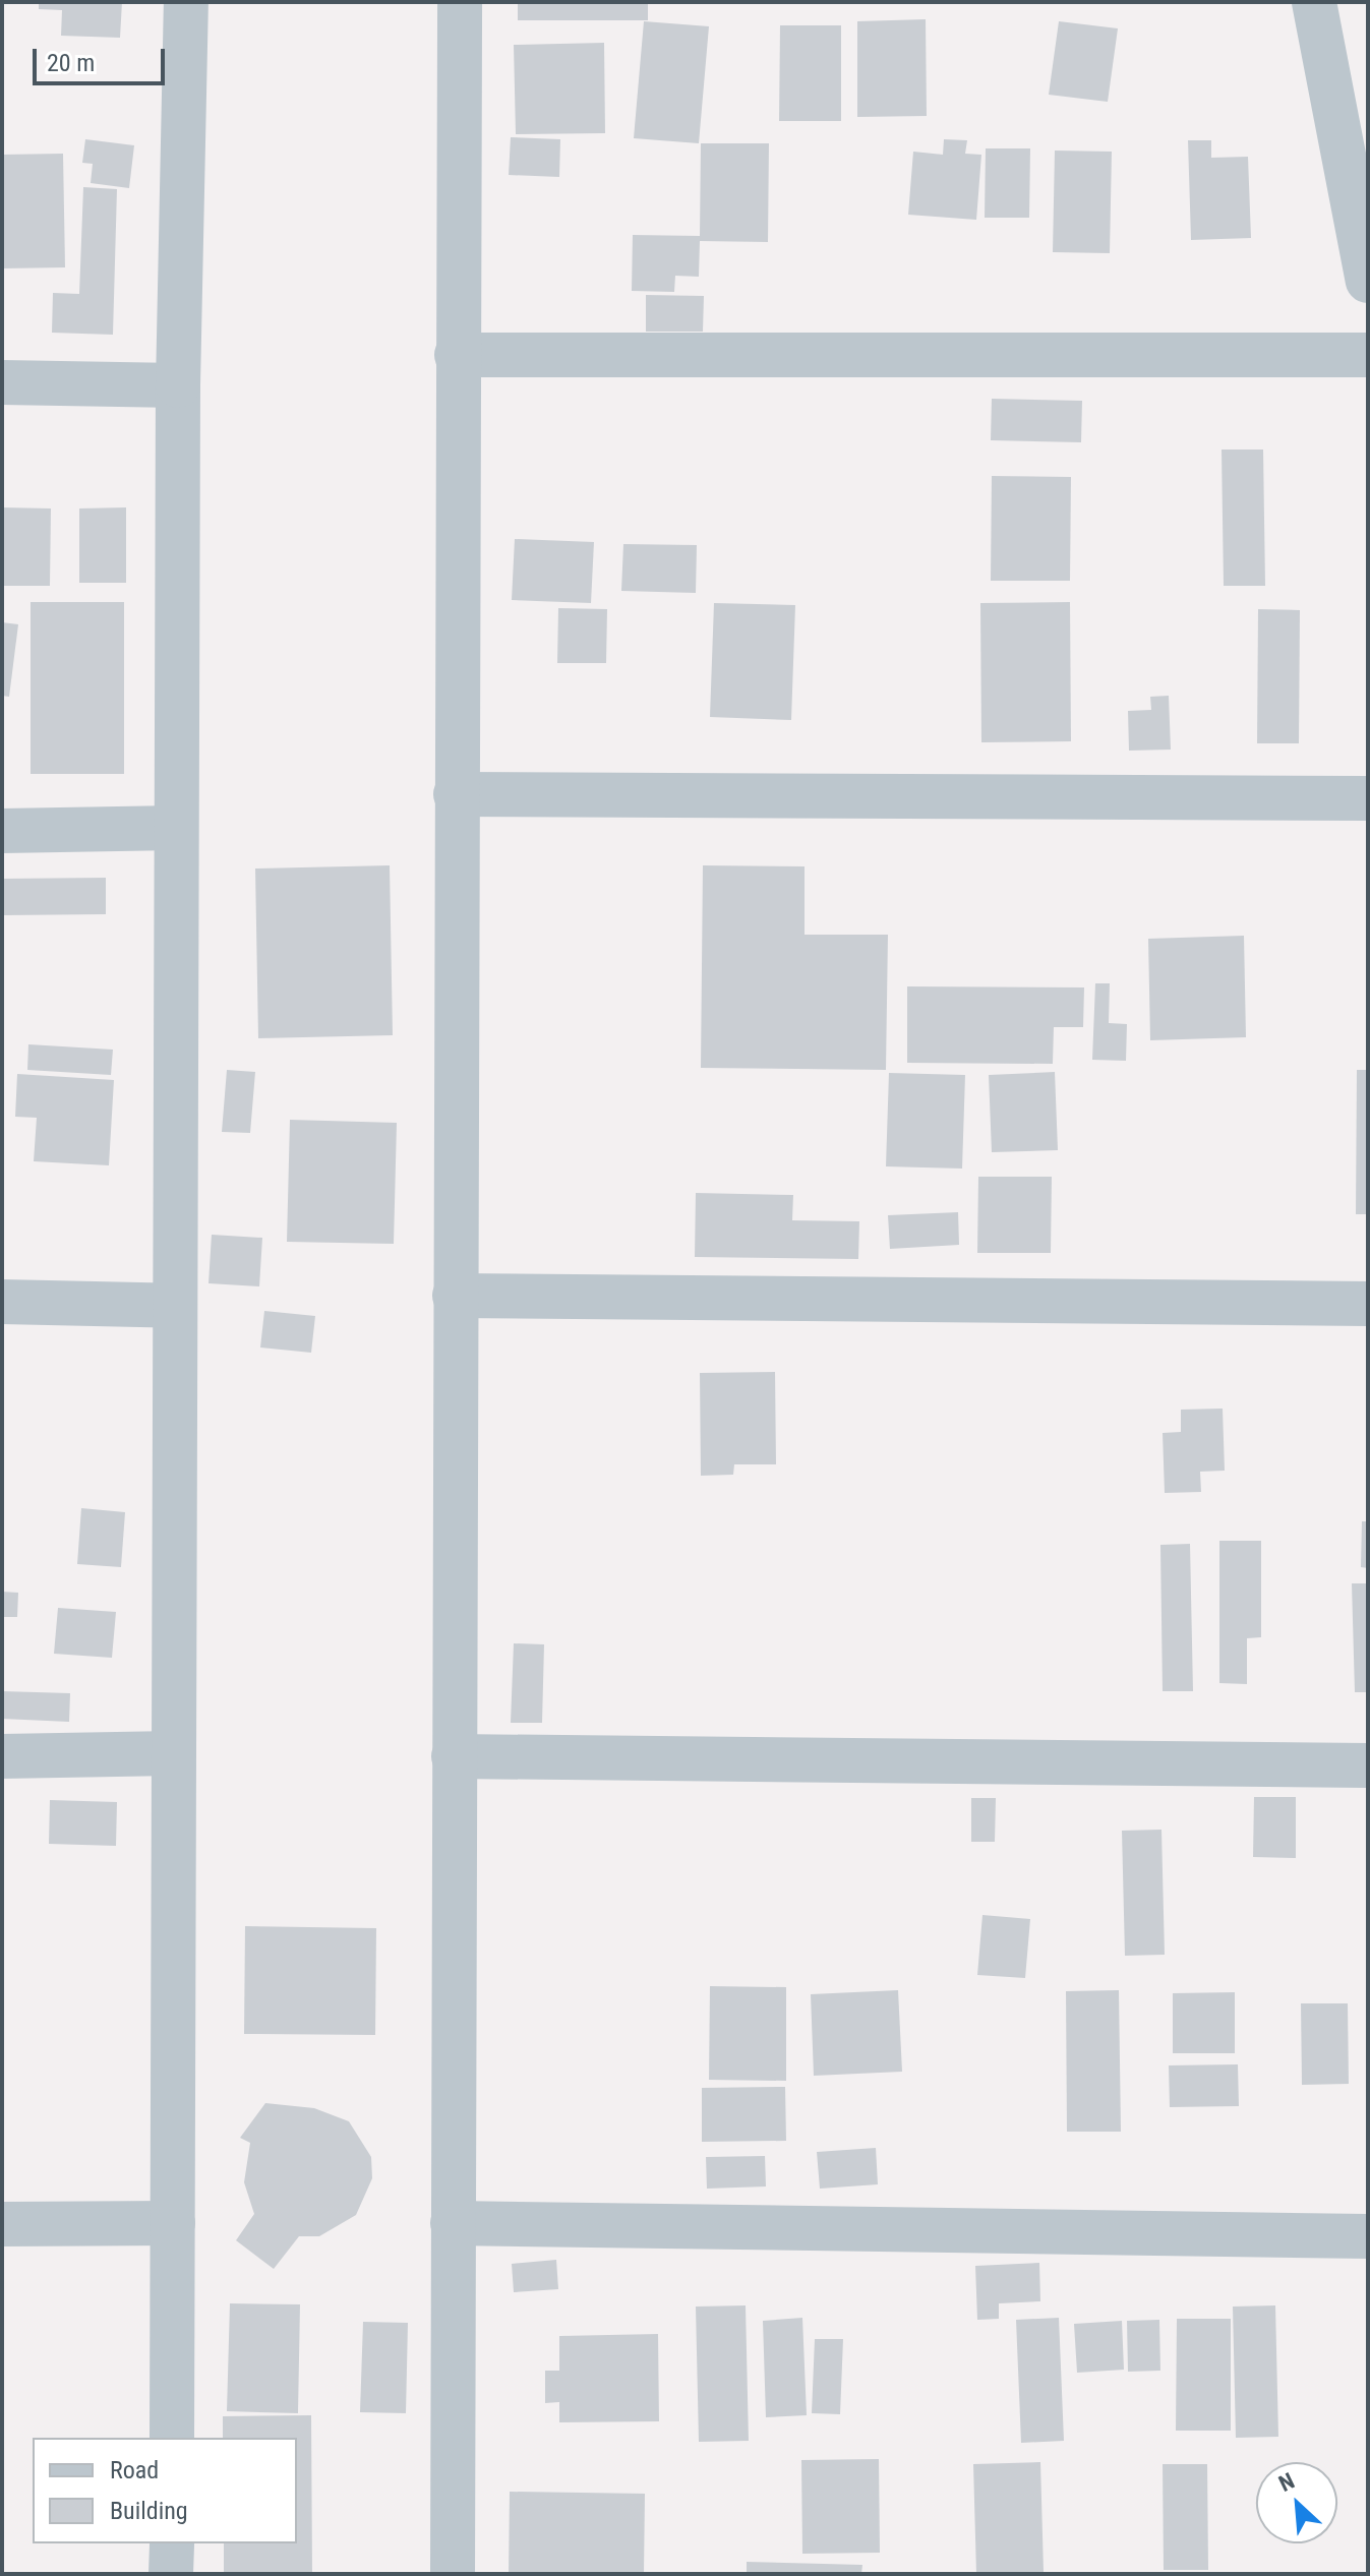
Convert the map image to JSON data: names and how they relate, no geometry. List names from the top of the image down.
{
  "legend": ["Road", "Building"],
  "scale_bar": "20 m",
  "north": "top left"
}
